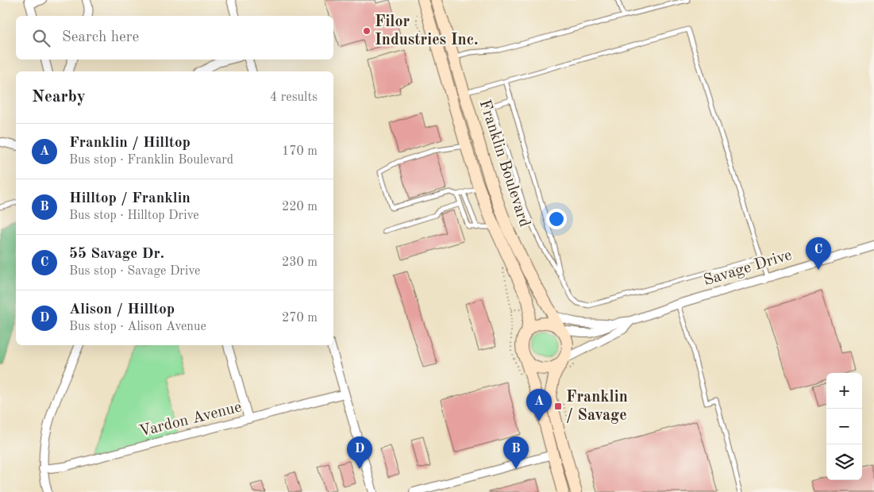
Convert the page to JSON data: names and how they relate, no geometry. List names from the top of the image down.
{
  "streets": {
    "main road": ["Franklin Boulevard"],
    "street": ["Savage Drive", "Vardon Avenue"]
  },
  "crossings": [
    ["Franklin Boulevard", "Savage Drive"]
  ],
  "places": {
    "other": ["Filor Industries Inc."],
    "transit": ["Franklin / Savage"]
  },
  "page": {
    "search": "Search here",
    "heading": ["Nearby", "4 results"],
    "list": [
      {
        "mark": "A",
        "name": "Franklin / Hilltop",
        "note": "Bus stop · Franklin Boulevard",
        "value": "170 m"
      },
      {
        "mark": "B",
        "name": "Hilltop / Franklin",
        "note": "Bus stop · Hilltop Drive",
        "value": "220 m"
      },
      {
        "mark": "C",
        "name": "55 Savage Dr.",
        "note": "Bus stop · Savage Drive",
        "value": "230 m"
      },
      {
        "mark": "D",
        "name": "Alison / Hilltop",
        "note": "Bus stop · Alison Avenue",
        "value": "270 m"
      }
    ],
    "pins": [
      "C",
      "A",
      "B",
      "D"
    ],
    "map_buttons": ["+", "−"]
  }
}
